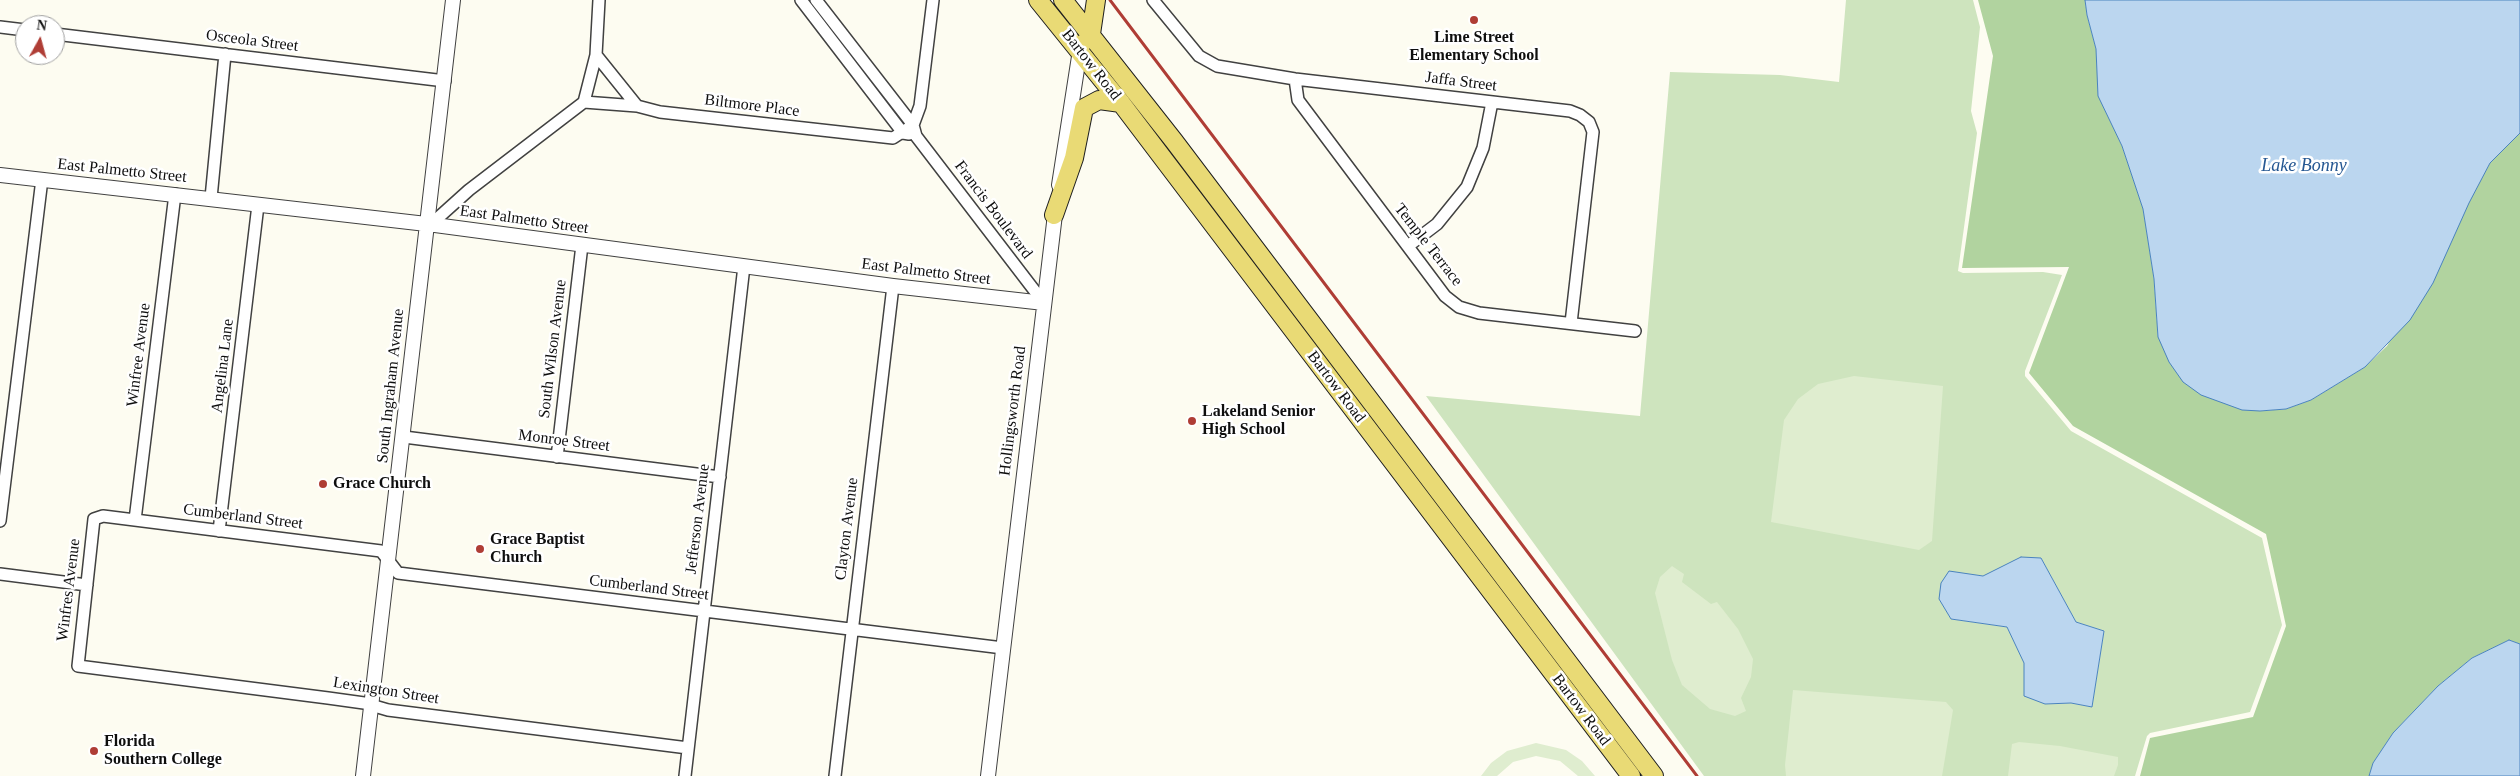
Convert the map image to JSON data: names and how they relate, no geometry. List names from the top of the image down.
{
  "streets": {
    "main road": ["Bartow Road"],
    "street": [
      "Osceola Street",
      "Jaffa Street",
      "Biltmore Place",
      "East Palmetto Street",
      "Francis Boulevard",
      "Temple Terrace",
      "South Wilson Avenue",
      "Winfree Avenue",
      "Angelina Lane",
      "South Ingraham Avenue",
      "Hollingsworth Road",
      "Monroe Street",
      "Cumberland Street",
      "Jefferson Avenue",
      "Clayton Avenue",
      "Winfres Avenue",
      "Lexington Street"
    ]
  },
  "crossings": [
    ["Osceola Street", "South Ingraham Avenue"],
    ["Bartow Road", "Hollingsworth Road"],
    ["Jaffa Street", "Temple Terrace"],
    ["East Palmetto Street", "Francis Boulevard"],
    ["East Palmetto Street", "South Wilson Avenue"],
    ["East Palmetto Street", "Winfree Avenue"],
    ["East Palmetto Street", "Angelina Lane"],
    ["East Palmetto Street", "South Ingraham Avenue"],
    ["East Palmetto Street", "Hollingsworth Road"],
    ["East Palmetto Street", "Jefferson Avenue"],
    ["East Palmetto Street", "Clayton Avenue"],
    ["Francis Boulevard", "Hollingsworth Road"],
    ["South Wilson Avenue", "Monroe Street"],
    ["Winfree Avenue", "Cumberland Street"],
    ["Angelina Lane", "Cumberland Street"],
    ["South Ingraham Avenue", "Monroe Street"],
    ["South Ingraham Avenue", "Cumberland Street"],
    ["South Ingraham Avenue", "Lexington Street"],
    ["Hollingsworth Road", "Cumberland Street"],
    ["Monroe Street", "Jefferson Avenue"],
    ["Cumberland Street", "Jefferson Avenue"],
    ["Cumberland Street", "Clayton Avenue"],
    ["Cumberland Street", "Winfres Avenue"],
    ["Jefferson Avenue", "Lexington Street"],
    ["Winfres Avenue", "Lexington Street"]
  ],
  "water": ["Lake Bonny"],
  "places": [
    "Lime Street Elementary School",
    "Lakeland Senior High School",
    "Grace Church",
    "Grace Baptist Church",
    "Florida Southern College"
  ],
  "north": "top"
}
